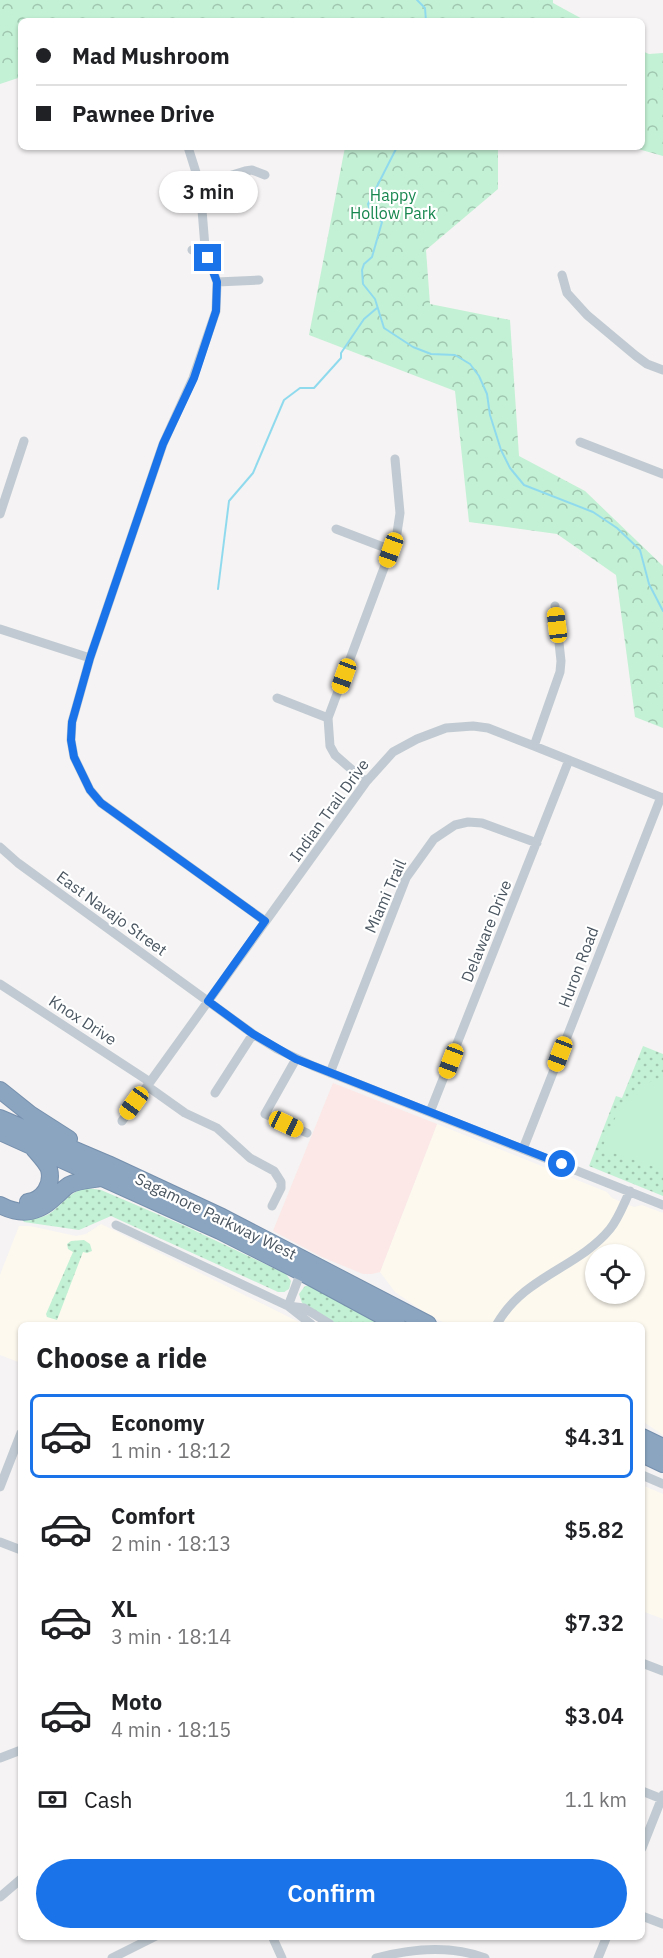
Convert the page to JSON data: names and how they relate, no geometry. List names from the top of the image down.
{
  "streets": {
    "highway": ["Sagamore Parkway West"],
    "street": [
      "Indian Trail Drive",
      "Miami Trail",
      "East Navajo Street",
      "Delaware Drive",
      "Huron Road",
      "Knox Drive"
    ]
  },
  "crossings": [
    ["Indian Trail Drive", "East Navajo Street"],
    ["Indian Trail Drive", "Delaware Drive"],
    ["Indian Trail Drive", "Huron Road"],
    ["Indian Trail Drive", "Knox Drive"],
    ["Miami Trail", "East Navajo Street"],
    ["Miami Trail", "Delaware Drive"],
    ["East Navajo Street", "Delaware Drive"],
    ["East Navajo Street", "Huron Road"]
  ],
  "parks": ["Happy Hollow Park"],
  "page": {
    "banner": ["Mad Mushroom", "Pawnee Drive"],
    "bubble": "3 min",
    "heading": "Choose a ride",
    "list": [
      {
        "name": "Economy",
        "note": "1 min · 18:12",
        "value": "$4.31"
      },
      {
        "name": "Comfort",
        "note": "2 min · 18:13",
        "value": "$5.82"
      },
      {
        "name": "XL",
        "note": "3 min · 18:14",
        "value": "$7.32"
      },
      {
        "name": "Moto",
        "note": "4 min · 18:15",
        "value": "$3.04"
      }
    ],
    "pay": ["Cash", "1.1 km"],
    "buttons": "Confirm"
  }
}
